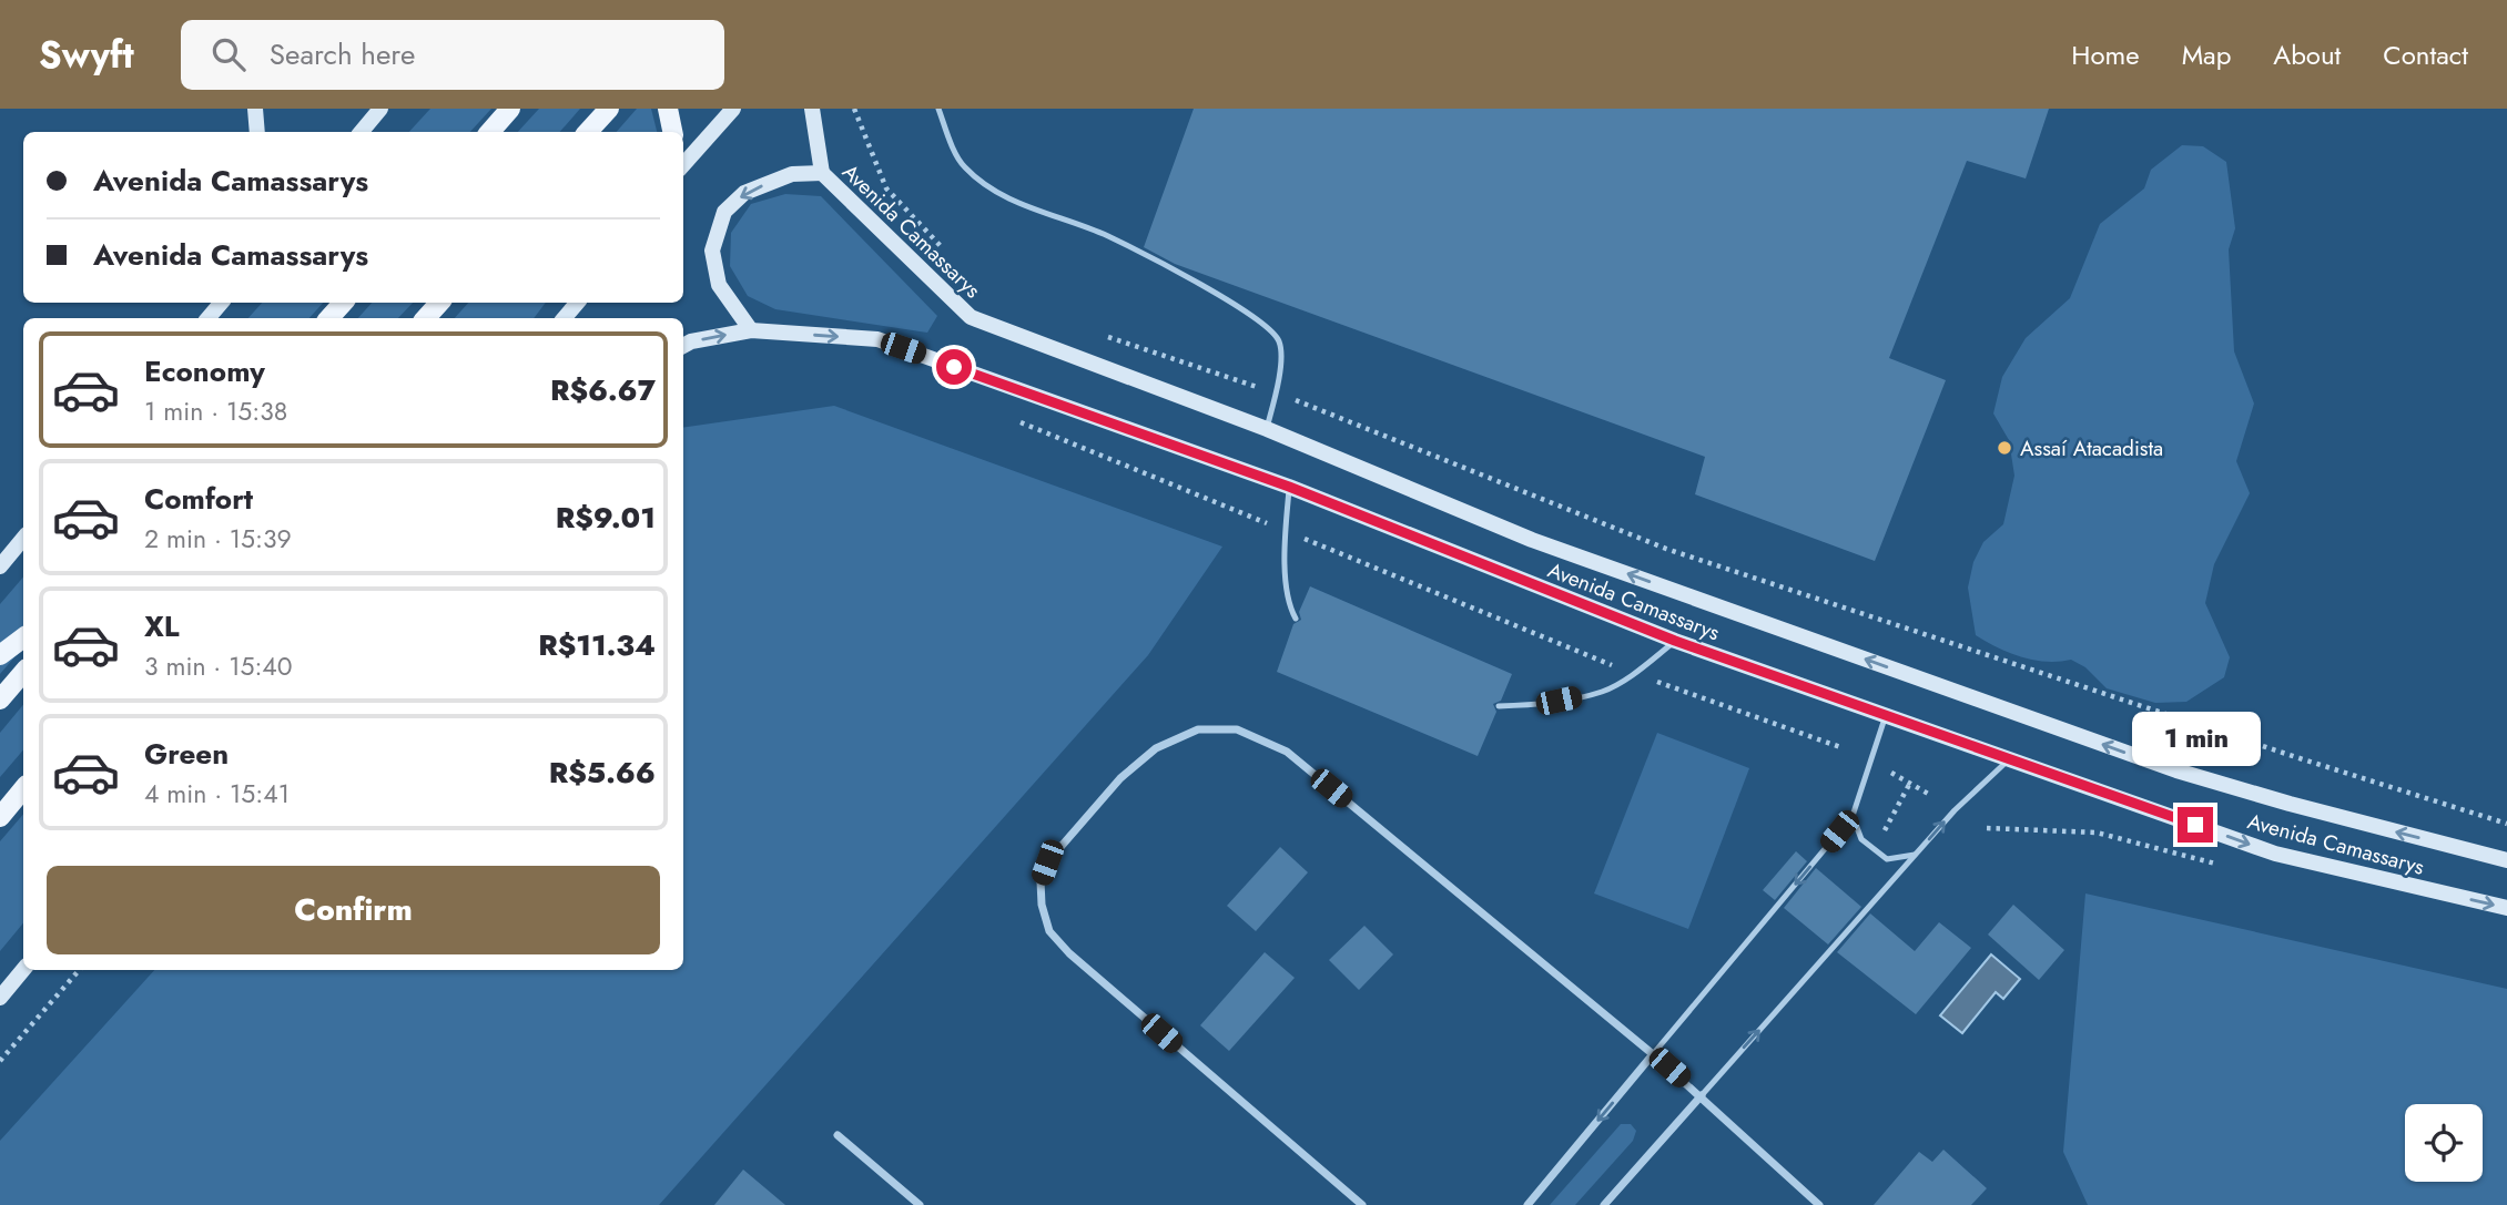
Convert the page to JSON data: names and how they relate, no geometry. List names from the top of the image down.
{
  "streets": {
    "street": ["Avenida Camassarys"]
  },
  "places": ["Assaí Atacadista"],
  "page": {
    "header": "Swyft",
    "search": "Search here",
    "nav": [
      "Home",
      "Map",
      "About",
      "Contact"
    ],
    "banner": ["Avenida Camassarys", "Avenida Camassarys"],
    "list": [
      {
        "name": "Economy",
        "note": "1 min · 15:38",
        "value": "R$6.67"
      },
      {
        "name": "Comfort",
        "note": "2 min · 15:39",
        "value": "R$9.01"
      },
      {
        "name": "XL",
        "note": "3 min · 15:40",
        "value": "R$11.34"
      },
      {
        "name": "Green",
        "note": "4 min · 15:41",
        "value": "R$5.66"
      }
    ],
    "bubble": "1 min",
    "buttons": "Confirm"
  }
}
